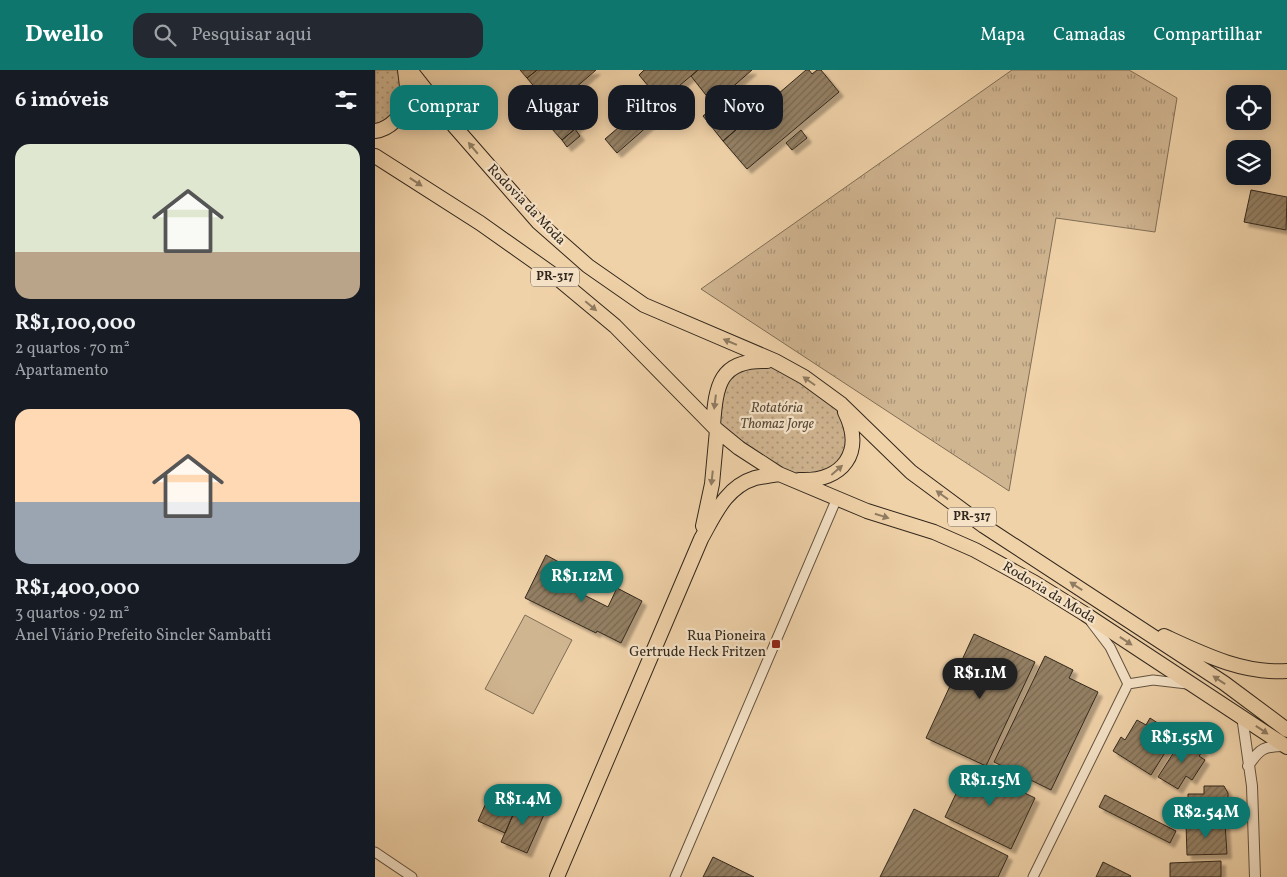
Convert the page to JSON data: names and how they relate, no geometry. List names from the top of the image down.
{
  "streets": {
    "highway": ["Rodovia da Moda", "PR-317"]
  },
  "crossings": [
    ["Rodovia da Moda", "PR-317"]
  ],
  "parks": ["Rotatória Thomaz Jorge"],
  "places": {
    "transit": ["Rua Pioneira Gertrude Heck Fritzen"]
  },
  "page": {
    "header": "Dwello",
    "search": "Pesquisar aqui",
    "nav": ["Mapa", "Camadas", "Compartilhar"],
    "heading": "6 imóveis",
    "chip": [
      "Comprar",
      "Alugar",
      "Filtros",
      "Novo"
    ],
    "list": [
      {
        "name": "R$1,100,000",
        "note": "2 quartos · 70 m² · Apartamento"
      },
      {
        "name": "R$1,400,000",
        "note": "3 quartos · 92 m² · Anel Viário Prefeito Sincler Sambatti"
      }
    ],
    "price": [
      "R$1.12M",
      "R$1.1M",
      "R$1.55M",
      "R$1.15M",
      "R$1.4M",
      "R$2.54M"
    ]
  }
}
